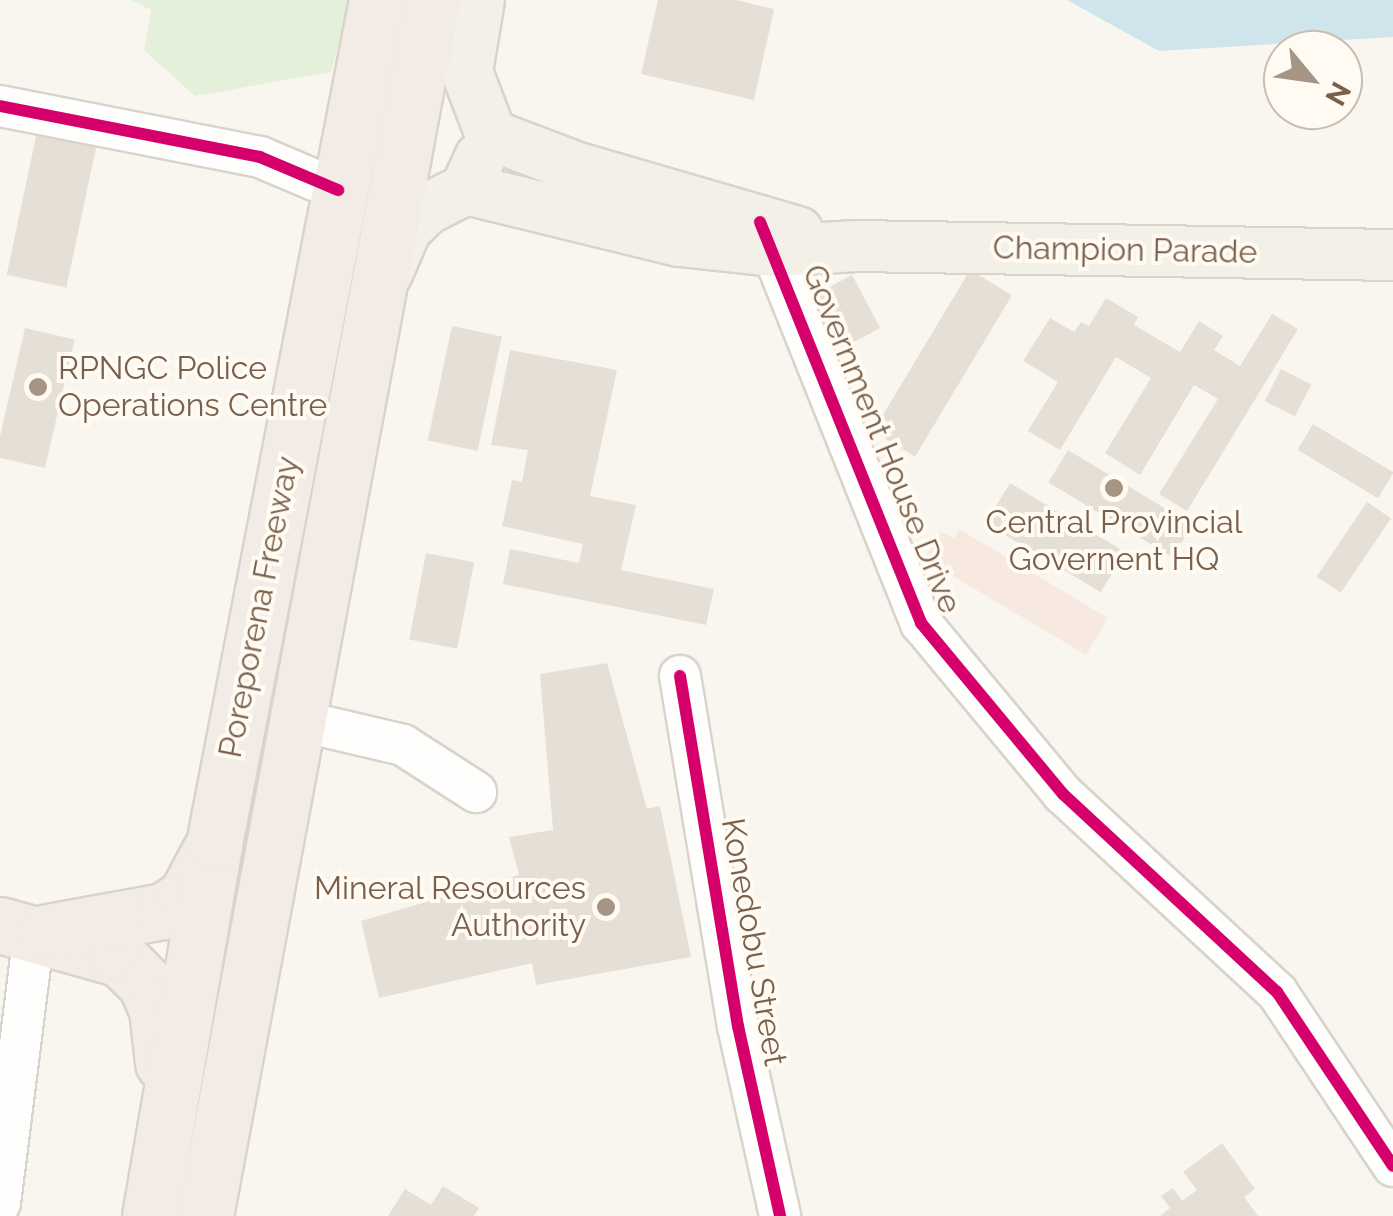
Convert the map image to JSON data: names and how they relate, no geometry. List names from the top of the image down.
{
  "streets": {
    "highway": ["Poreporena Freeway"],
    "main road": ["Champion Parade"],
    "street": ["Government House Drive", "Konedobu Street"]
  },
  "crossings": [
    ["Champion Parade", "Government House Drive"]
  ],
  "places": ["RPNGC Police Operations Centre", "Central Provincial Governent HQ", "Mineral Resources Authority"],
  "north": "bottom right"
}
